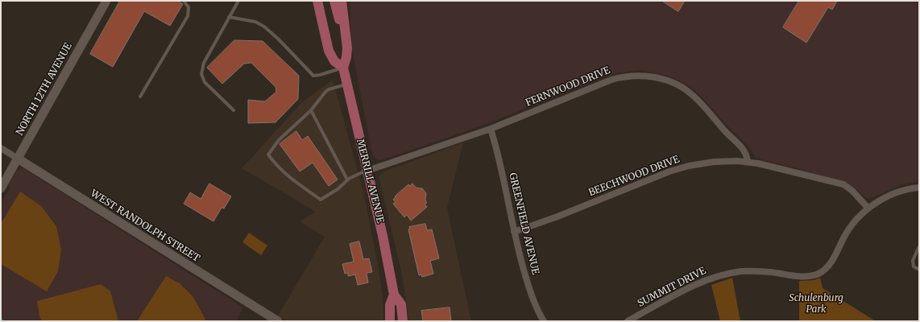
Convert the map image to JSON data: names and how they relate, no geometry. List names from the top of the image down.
{
  "streets": {
    "main road": ["MERRILL AVENUE"],
    "street": [
      "FERNWOOD DRIVE",
      "NORTH 12TH AVENUE",
      "BEECHWOOD DRIVE",
      "GREENFIELD AVENUE",
      "WEST RANDOLPH STREET",
      "SUMMIT DRIVE"
    ]
  },
  "crossings": [
    ["FERNWOOD DRIVE", "BEECHWOOD DRIVE"],
    ["FERNWOOD DRIVE", "MERRILL AVENUE"],
    ["FERNWOOD DRIVE", "GREENFIELD AVENUE"],
    ["NORTH 12TH AVENUE", "WEST RANDOLPH STREET"],
    ["BEECHWOOD DRIVE", "GREENFIELD AVENUE"],
    ["BEECHWOOD DRIVE", "SUMMIT DRIVE"]
  ],
  "parks": ["Schulenburg Park"]
}
